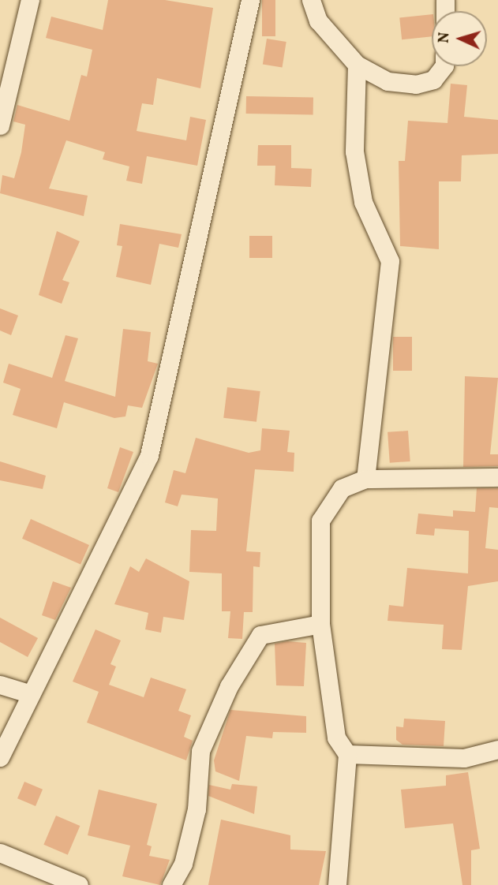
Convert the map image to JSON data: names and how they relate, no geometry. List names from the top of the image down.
{
  "north": "left"
}
